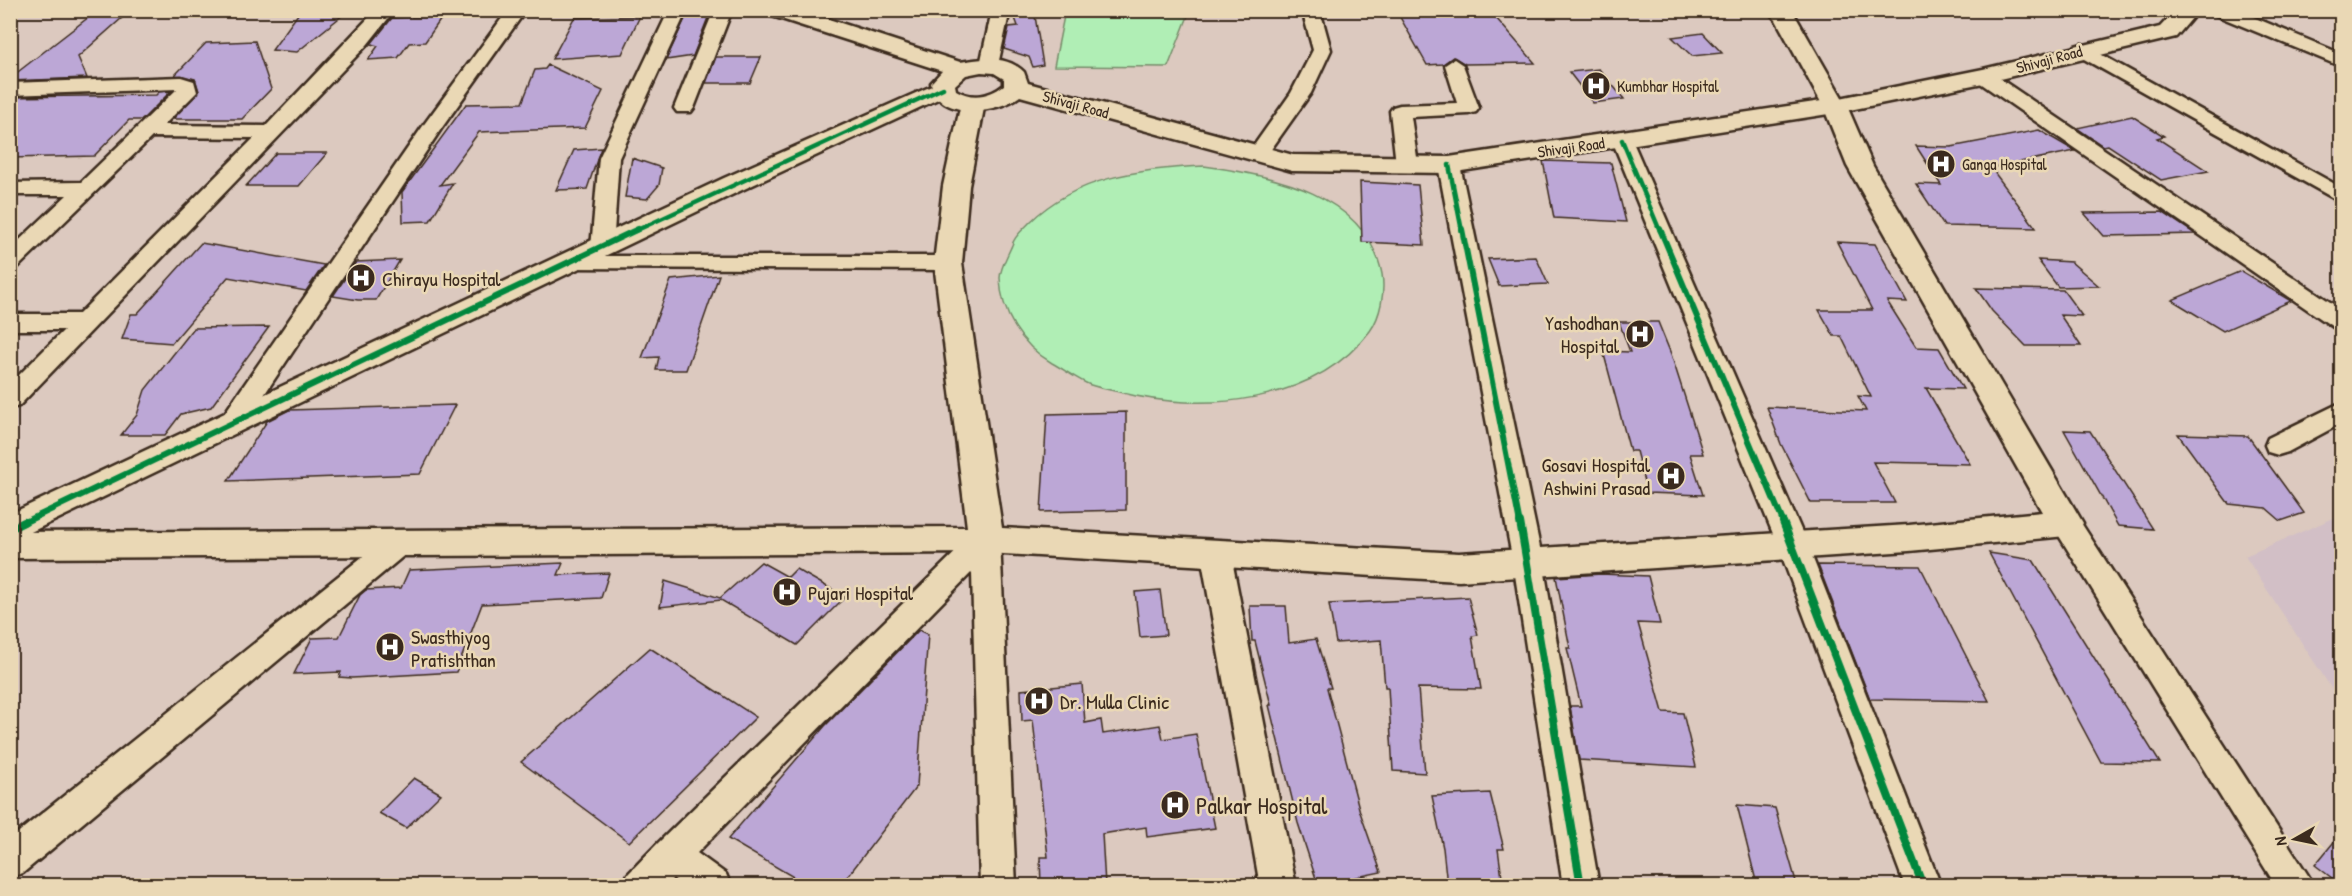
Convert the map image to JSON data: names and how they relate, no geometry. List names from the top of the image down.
{
  "streets": {
    "main road": ["Shivaji Road"]
  },
  "places": {
    "hospital": [
      "Kumbhar Hospital",
      "Ganga Hospital",
      "Chirayu Hospital",
      "Yashodhan Hospital",
      "Gosavi Hospital Ashwini Prasad",
      "Pujari Hospital",
      "Swasthiyog Pratishthan",
      "Dr. Mulla Clinic",
      "Palkar Hospital"
    ]
  },
  "north": "left"
}
